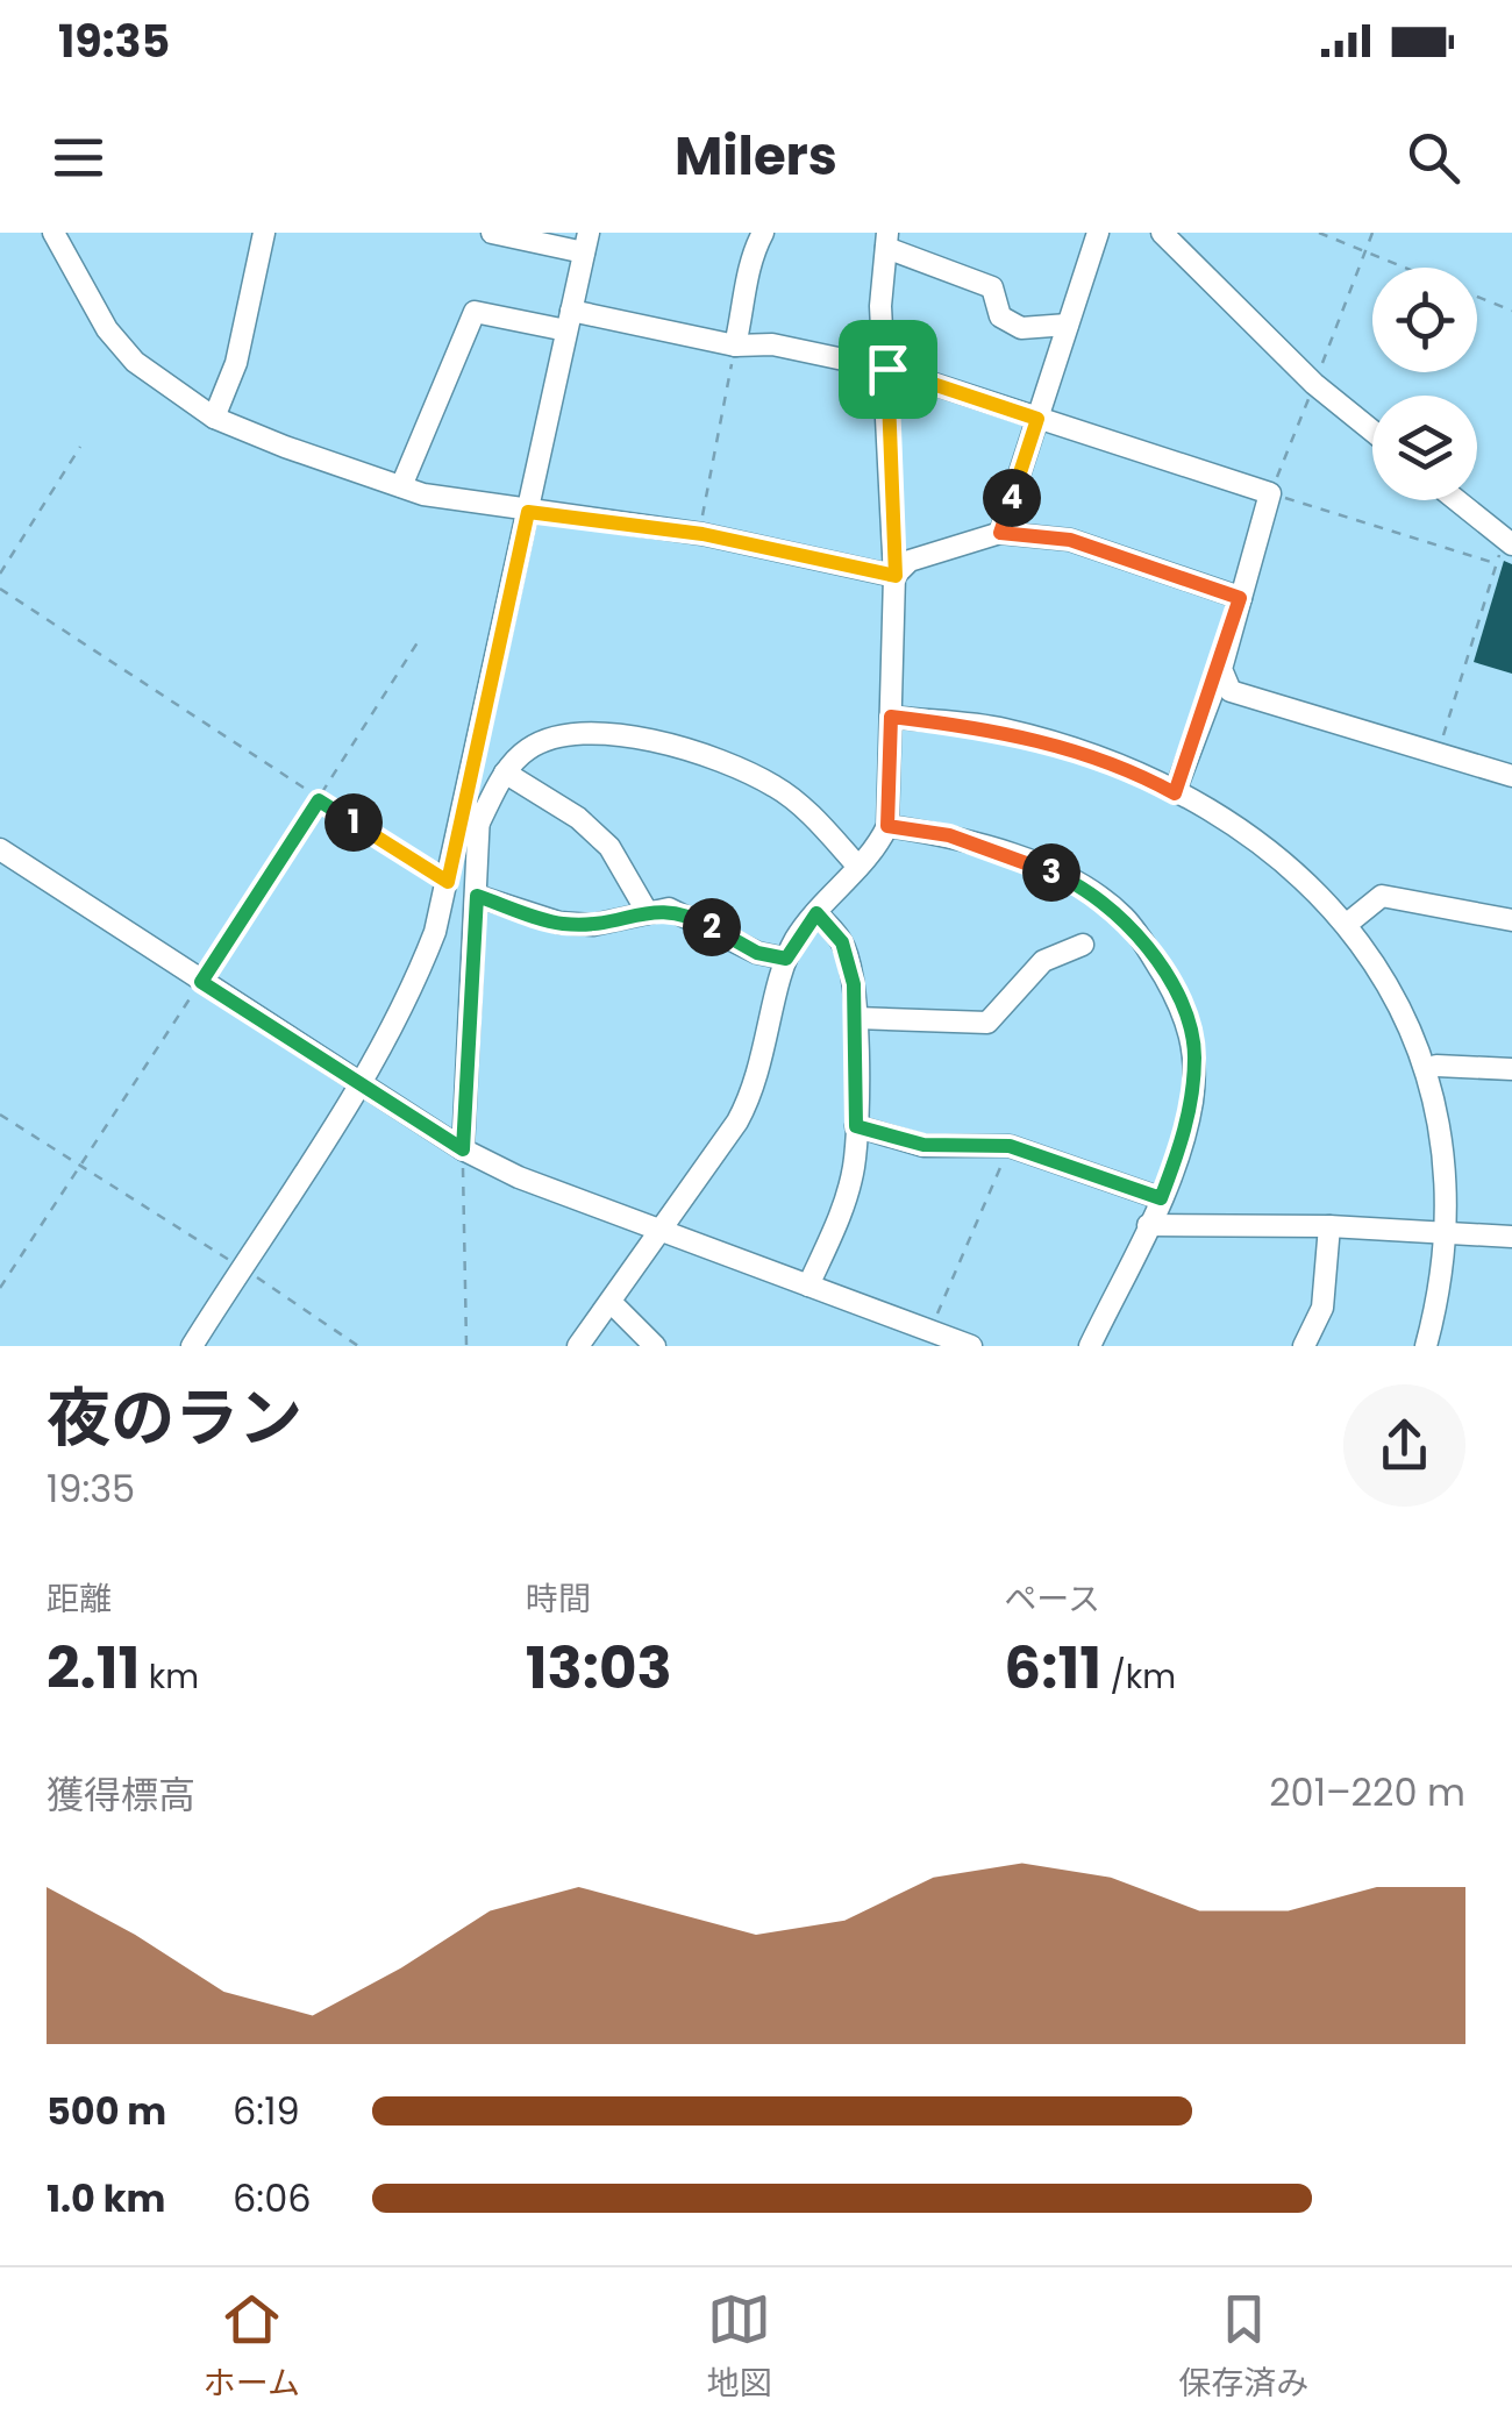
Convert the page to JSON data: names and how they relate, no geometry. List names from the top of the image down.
{
  "page": {
    "status": "19:35",
    "header": "Milers",
    "pins": [
      "4",
      "1",
      "3",
      "2"
    ],
    "heading": ["夜のラン", "19:35"],
    "stats": [
      ["距離", "2.11 km"],
      ["時間", "13:03"],
      ["ペース", "6:11 /km"]
    ],
    "chart": ["獲得標高", "201–220 m"],
    "list": [
      {
        "name": "500 m",
        "note": "6:19"
      },
      {
        "name": "1.0 km",
        "note": "6:06"
      }
    ],
    "tabs": ["ホーム", "地図", "保存済み"]
  }
}
